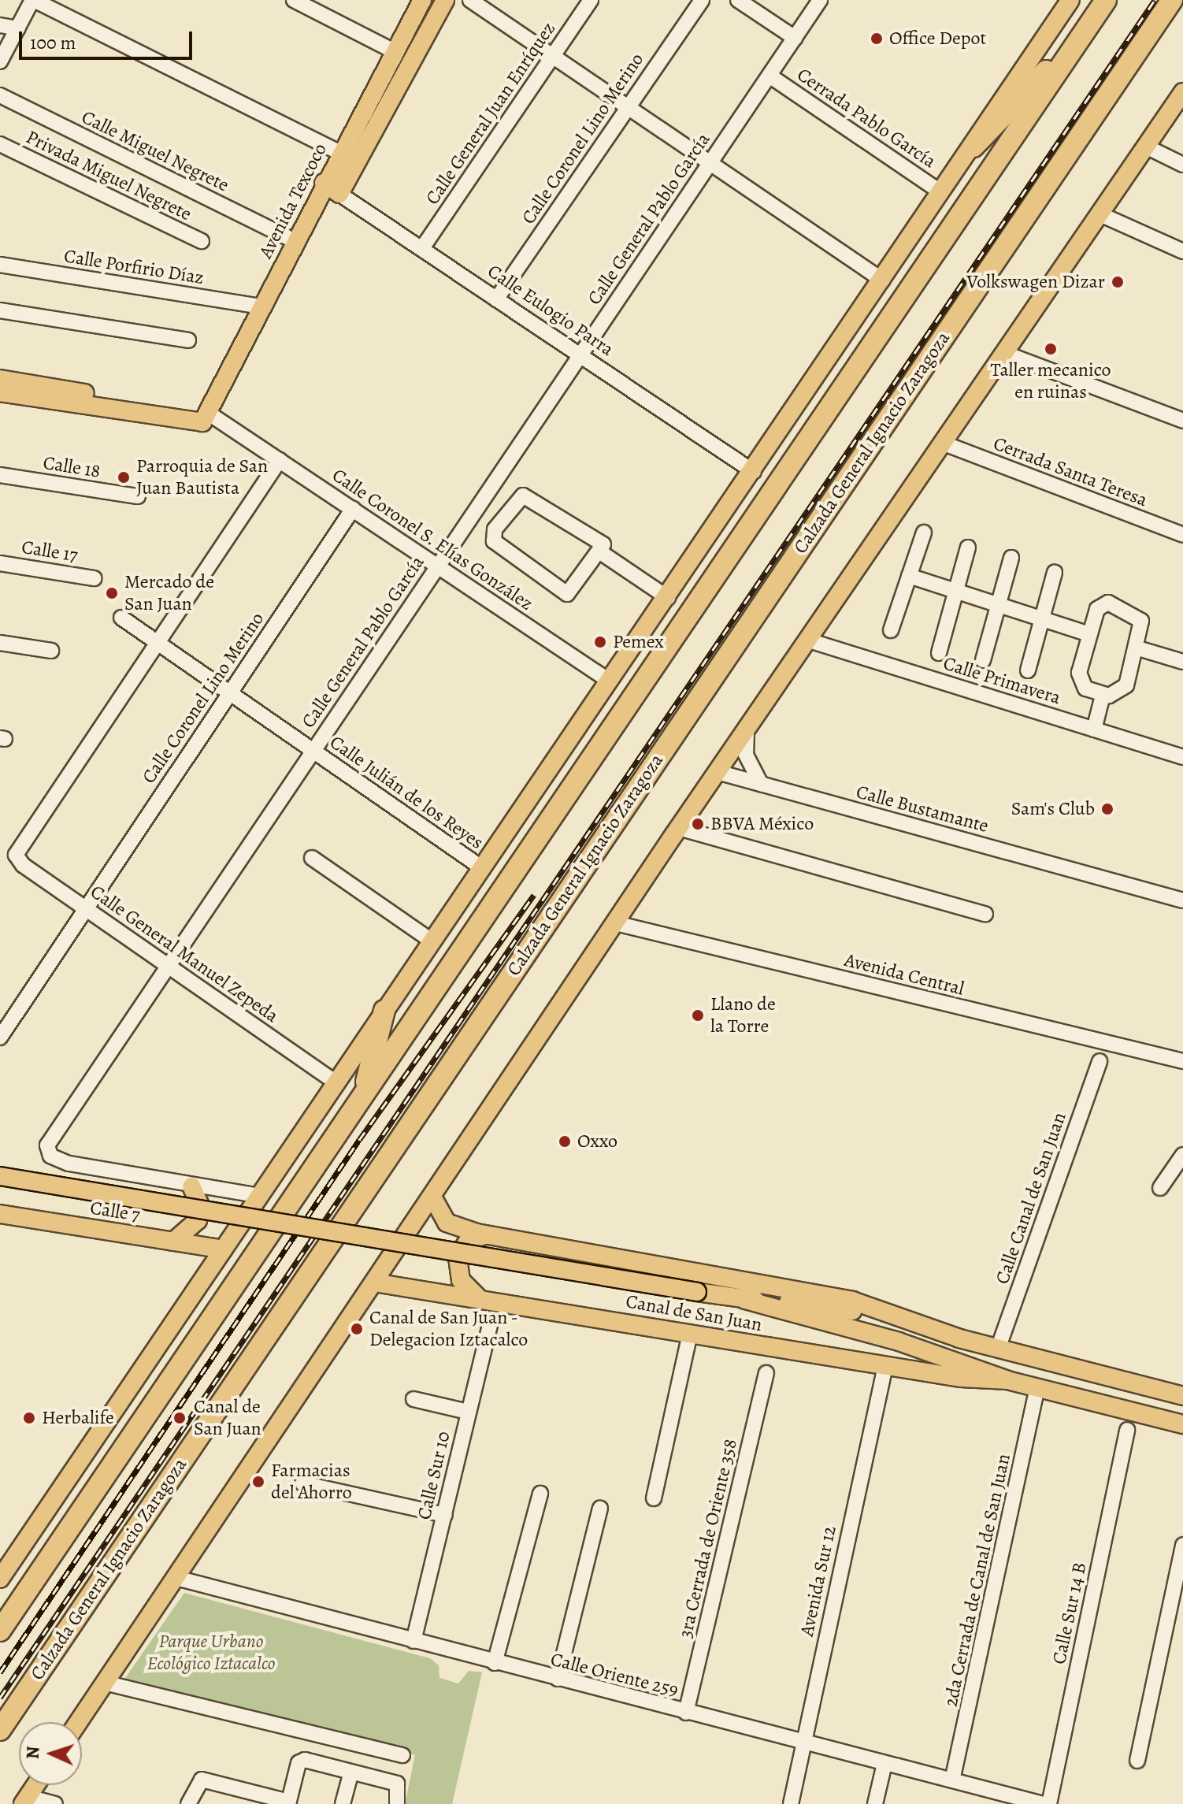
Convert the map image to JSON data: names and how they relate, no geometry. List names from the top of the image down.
{
  "streets": {
    "highway": ["Calzada General Ignacio Zaragoza"],
    "main road": [
      "Avenida Texcoco",
      "Calle Eulogio Parra",
      "Calle 7",
      "Canal de San Juan"
    ],
    "street": [
      "Calle General Juan Enríquez",
      "Cerrada Pablo García",
      "Calle Coronel Lino Merino",
      "Calle Miguel Negrete",
      "Privada Miguel Negrete",
      "Calle General Pablo García",
      "Calle Porfirio Díaz",
      "Calle 18",
      "Cerrada Santa Teresa",
      "Calle Coronel S. Elías González",
      "Calle 17",
      "Calle Primavera",
      "Calle Julián de los Reyes",
      "Calle Bustamante",
      "Calle General Manuel Zepeda",
      "Avenida Central",
      "Calle Canal de San Juan",
      "Calle Sur 10",
      "3ra Cerrada de Oriente 358",
      "2da Cerrada de Canal de San Juan",
      "Avenida Sur 12",
      "Calle Sur 14 B",
      "Calle Oriente 259"
    ]
  },
  "crossings": [
    ["Calle General Juan Enríquez", "Calle Eulogio Parra"],
    ["Cerrada Pablo García", "Calle General Pablo García"],
    ["Calle Coronel Lino Merino", "Calle Eulogio Parra"],
    ["Calle Coronel Lino Merino", "Calle Coronel S. Elías González"],
    ["Calle Coronel Lino Merino", "Calle Julián de los Reyes"],
    ["Calle Coronel Lino Merino", "Calle General Manuel Zepeda"],
    ["Calle Miguel Negrete", "Avenida Texcoco"],
    ["Avenida Texcoco", "Calle Porfirio Díaz"],
    ["Avenida Texcoco", "Calle Eulogio Parra"],
    ["Avenida Texcoco", "Calle Coronel S. Elías González"],
    ["Calle General Pablo García", "Calle Eulogio Parra"],
    ["Calle General Pablo García", "Calle Coronel S. Elías González"],
    ["Calle General Pablo García", "Calle Julián de los Reyes"],
    ["Calle General Pablo García", "Calle General Manuel Zepeda"],
    ["Calle General Pablo García", "Calle 7"],
    ["Calle Julián de los Reyes", "Calle General Manuel Zepeda"],
    ["Calle Canal de San Juan", "Canal de San Juan"],
    ["Canal de San Juan", "2da Cerrada de Canal de San Juan"],
    ["Canal de San Juan", "Avenida Sur 12"],
    ["Calle Sur 10", "Calle Oriente 259"],
    ["3ra Cerrada de Oriente 358", "Calle Oriente 259"],
    ["2da Cerrada de Canal de San Juan", "Calle Oriente 259"],
    ["Avenida Sur 12", "Calle Oriente 259"]
  ],
  "parks": ["Parque Urbano Ecológico Iztacalco"],
  "places": [
    "Office Depot",
    "Volkswagen Dizar",
    "Taller mecanico en ruinas",
    "Parroquia de San Juan Bautista",
    "Mercado de San Juan",
    "Pemex",
    "Sam's Club",
    "BBVA México",
    "Llano de la Torre",
    "Oxxo",
    "Canal de San Juan - Delegacion Iztacalco",
    "Herbalife",
    "Canal de San Juan",
    "Farmacias del Ahorro"
  ],
  "scale_bar": "100 m",
  "north": "left"
}
